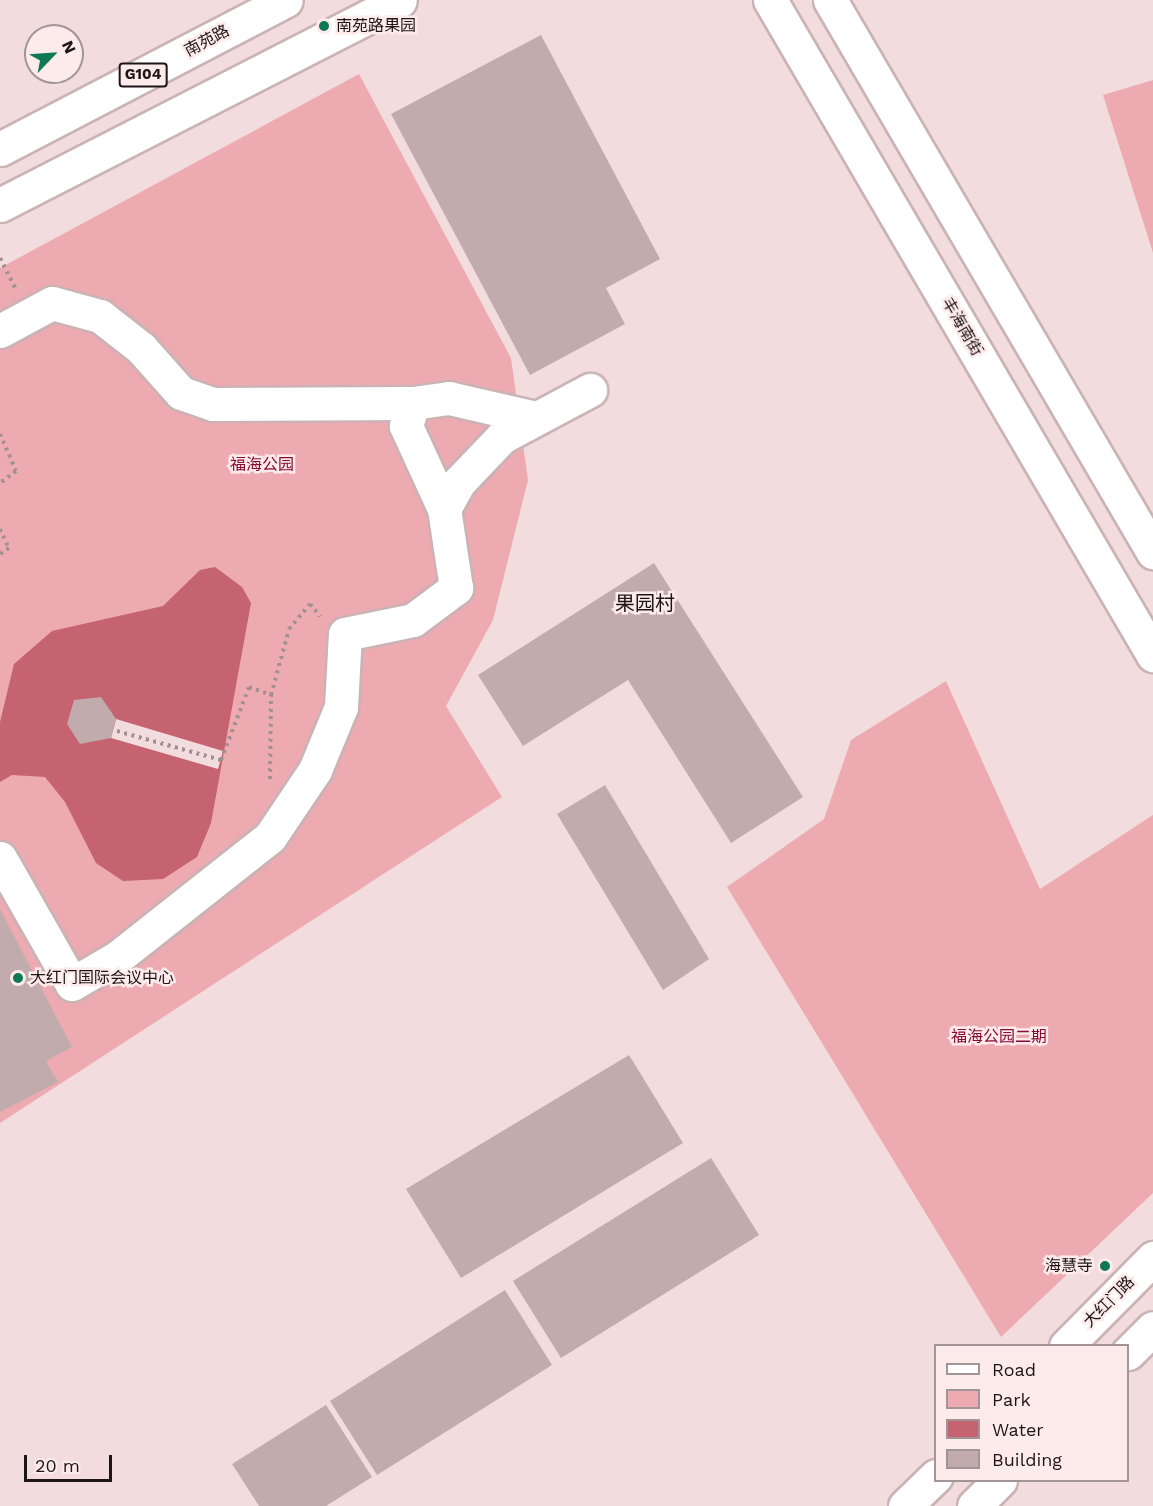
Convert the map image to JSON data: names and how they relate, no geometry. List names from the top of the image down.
{
  "streets": {
    "main road": [
      "南苑路",
      "G104",
      "丰海南街",
      "大红门路"
    ]
  },
  "districts": ["果园村"],
  "parks": ["福海公园", "福海公园二期"],
  "places": ["南苑路果园", "大红门国际会议中心", "海慧寺"],
  "legend": [
    "Road",
    "Park",
    "Water",
    "Building"
  ],
  "scale_bar": "20 m",
  "north": "top right"
}
